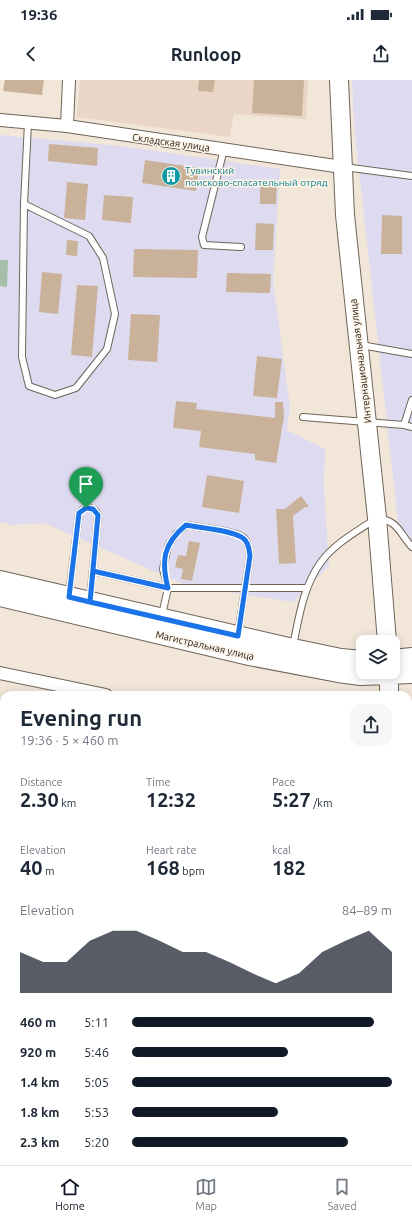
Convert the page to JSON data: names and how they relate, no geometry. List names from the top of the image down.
{
  "streets": {
    "main road": ["Интернациональная улица", "Магистральная улица"],
    "street": ["Складская улица"]
  },
  "crossings": [
    ["Складская улица", "Интернациональная улица"]
  ],
  "places": {
    "building": ["Тувинский поисково-спасательный отряд"]
  },
  "page": {
    "status": "19:36",
    "header": "Runloop",
    "heading": ["Evening run", "19:36 · 5 × 460 m"],
    "stats": [
      ["Distance", "2.30 km"],
      ["Time", "12:32"],
      ["Pace", "5:27 /km"],
      ["Elevation", "40 m"],
      ["Heart rate", "168 bpm"],
      ["kcal", "182"]
    ],
    "chart": ["Elevation", "84–89 m"],
    "list": [
      {
        "name": "460 m",
        "note": "5:11"
      },
      {
        "name": "920 m",
        "note": "5:46"
      },
      {
        "name": "1.4 km",
        "note": "5:05"
      },
      {
        "name": "1.8 km",
        "note": "5:53"
      },
      {
        "name": "2.3 km",
        "note": "5:20"
      }
    ],
    "tabs": ["Home", "Map", "Saved"]
  }
}
